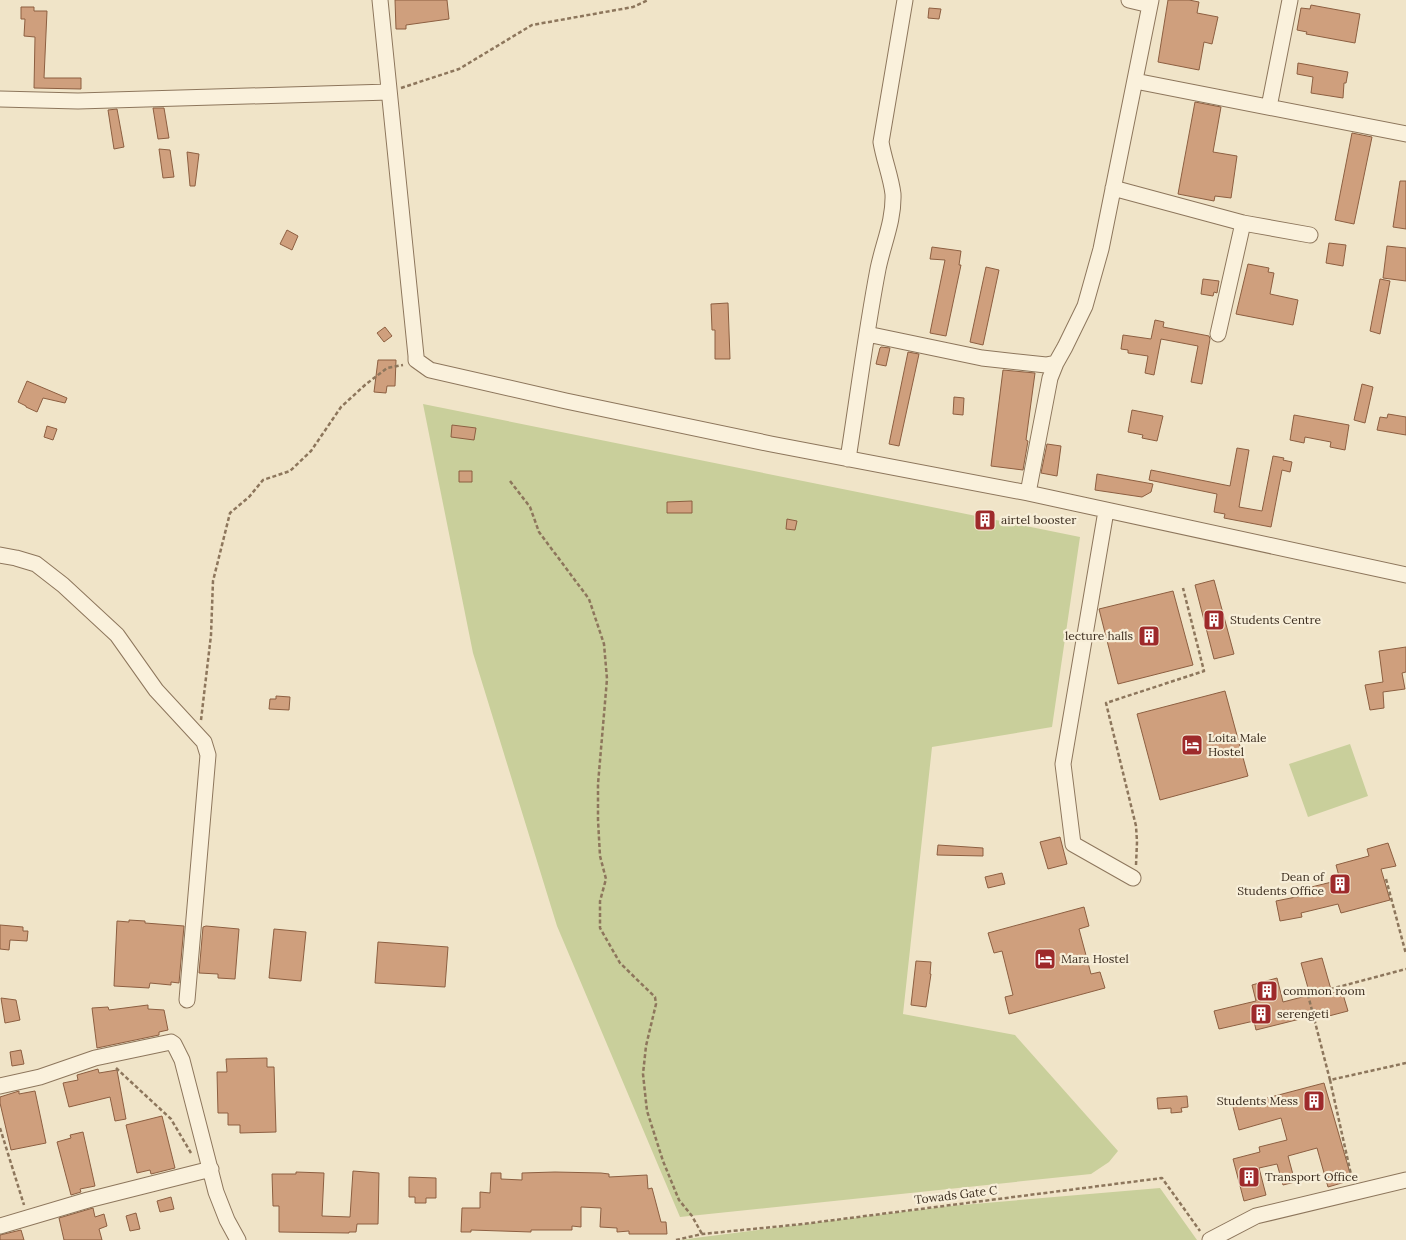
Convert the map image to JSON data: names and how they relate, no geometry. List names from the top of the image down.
{
  "streets": {
    "path": ["Towads Gate C"]
  },
  "places": {
    "building": [
      "airtel booster",
      "Students Centre",
      "lecture halls",
      "Dean of Students Office",
      "common room",
      "serengeti",
      "Students Mess",
      "Transport Office"
    ],
    "hotel": ["Loita Male Hostel", "Mara Hostel"]
  }
}
